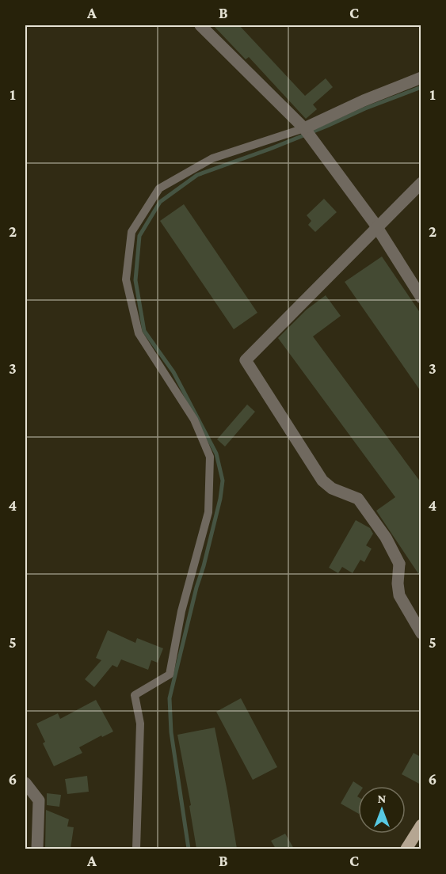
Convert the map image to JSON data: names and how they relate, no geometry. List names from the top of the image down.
{
  "north": "top",
  "grid": {
    "columns": ["A", "B", "C"],
    "rows": [
      "1",
      "2",
      "3",
      "4",
      "5",
      "6"
    ]
  }
}
